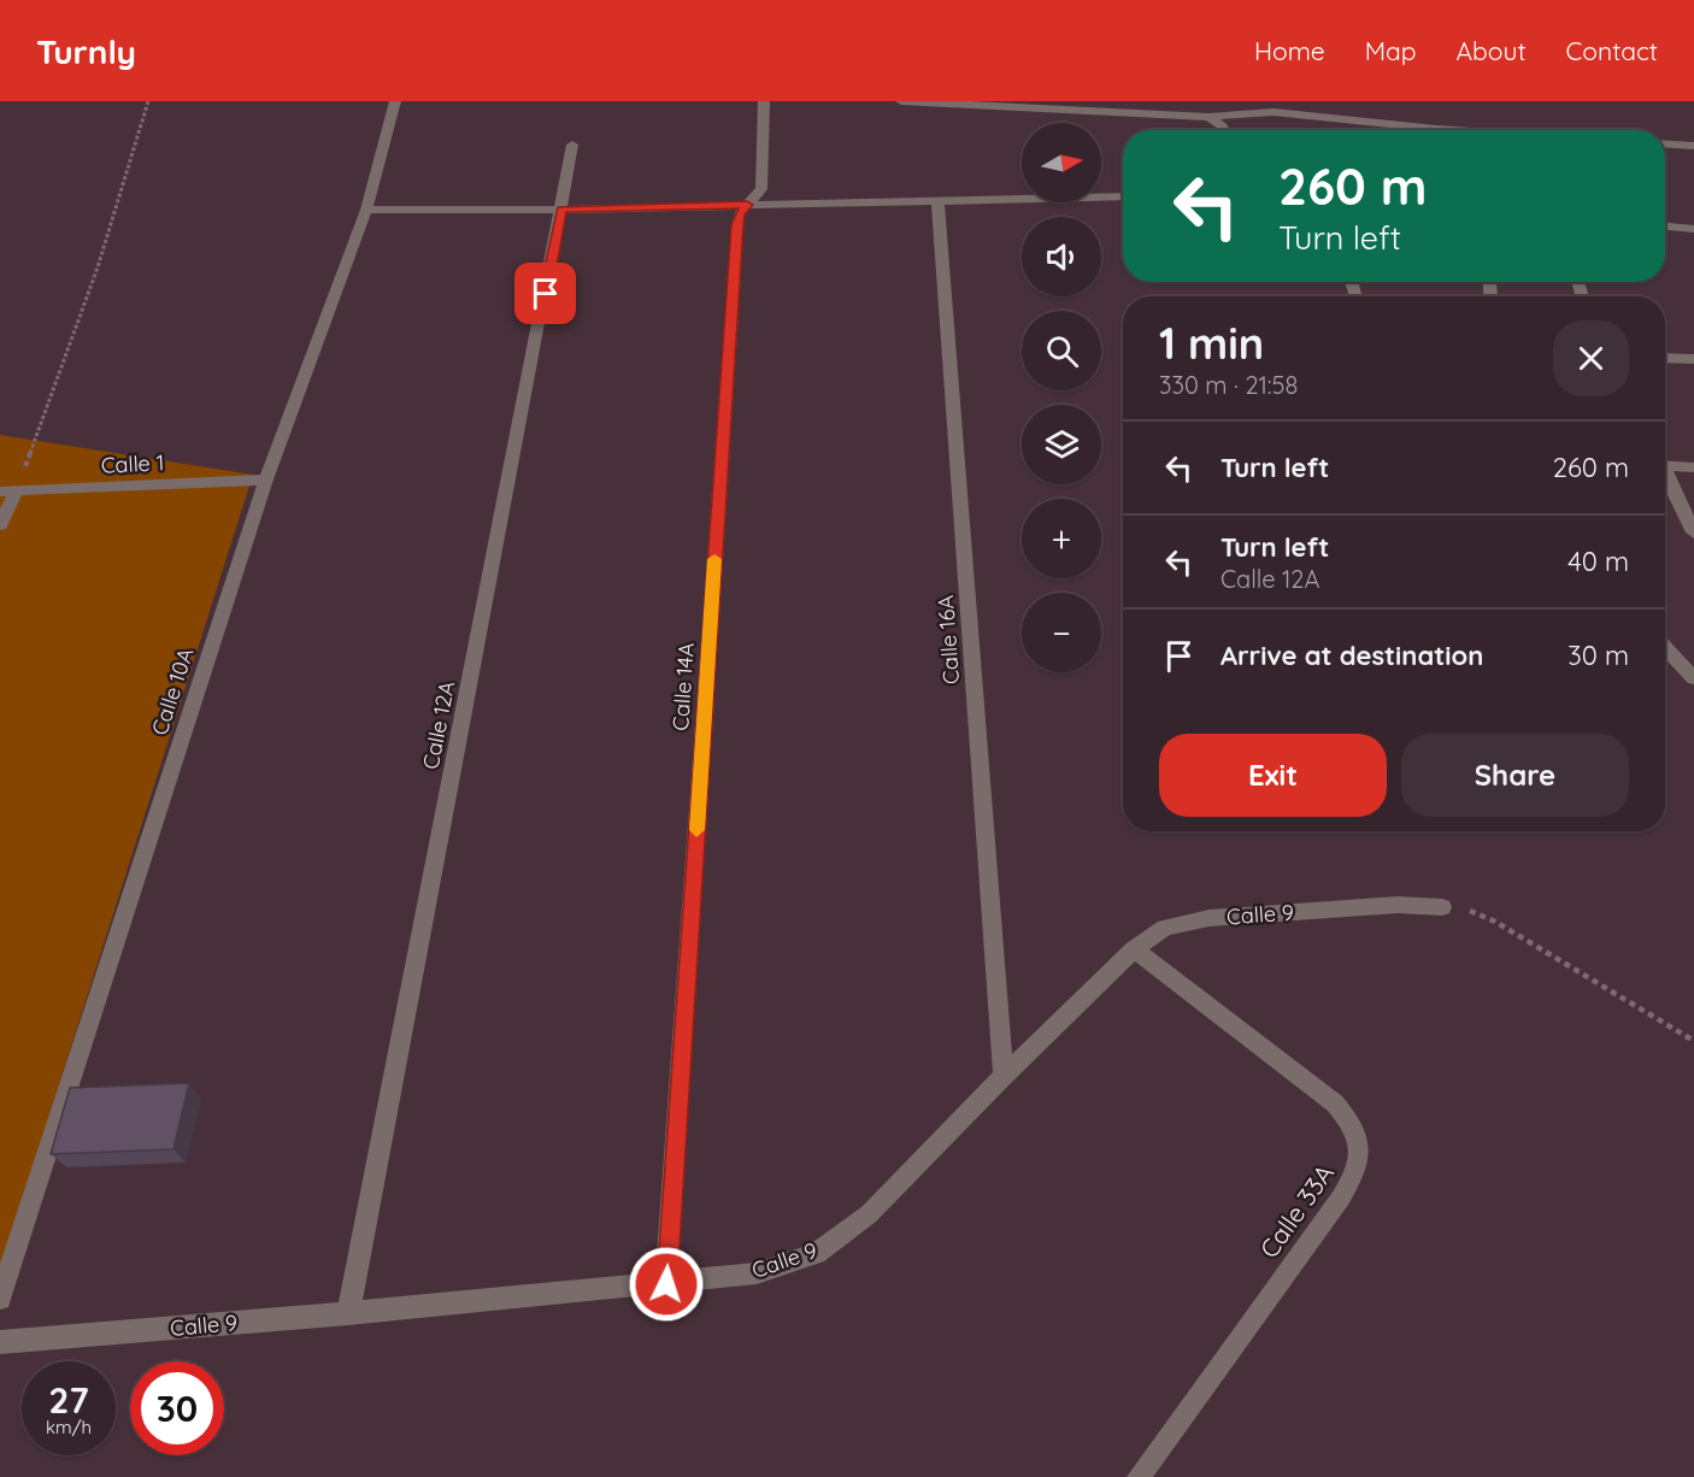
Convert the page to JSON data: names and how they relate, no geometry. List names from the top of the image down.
{
  "streets": {
    "street": [
      "Calle 1",
      "Calle 16A",
      "Calle 14A",
      "Calle 10A",
      "Calle 12A",
      "Calle 9",
      "Calle 33A"
    ]
  },
  "crossings": [
    ["Calle 1", "Calle 10A"],
    ["Calle 16A", "Calle 9"],
    ["Calle 14A", "Calle 9"],
    ["Calle 12A", "Calle 9"],
    ["Calle 9", "Calle 33A"]
  ],
  "north": "right",
  "page": {
    "header": "Turnly",
    "nav": [
      "Home",
      "Map",
      "About",
      "Contact"
    ],
    "map_buttons": ["+", "−"],
    "turn": ["260 m", "Turn left"],
    "heading": ["1 min", "330 m · 21:58"],
    "list": [
      {
        "name": "Turn left",
        "value": "260 m"
      },
      {
        "name": "Turn left",
        "note": "Calle 12A",
        "value": "40 m"
      },
      {
        "name": "Arrive at destination",
        "value": "30 m"
      }
    ],
    "buttons": ["Exit", "Share"],
    "speed": "27 km/h",
    "limit": "30"
  }
}
